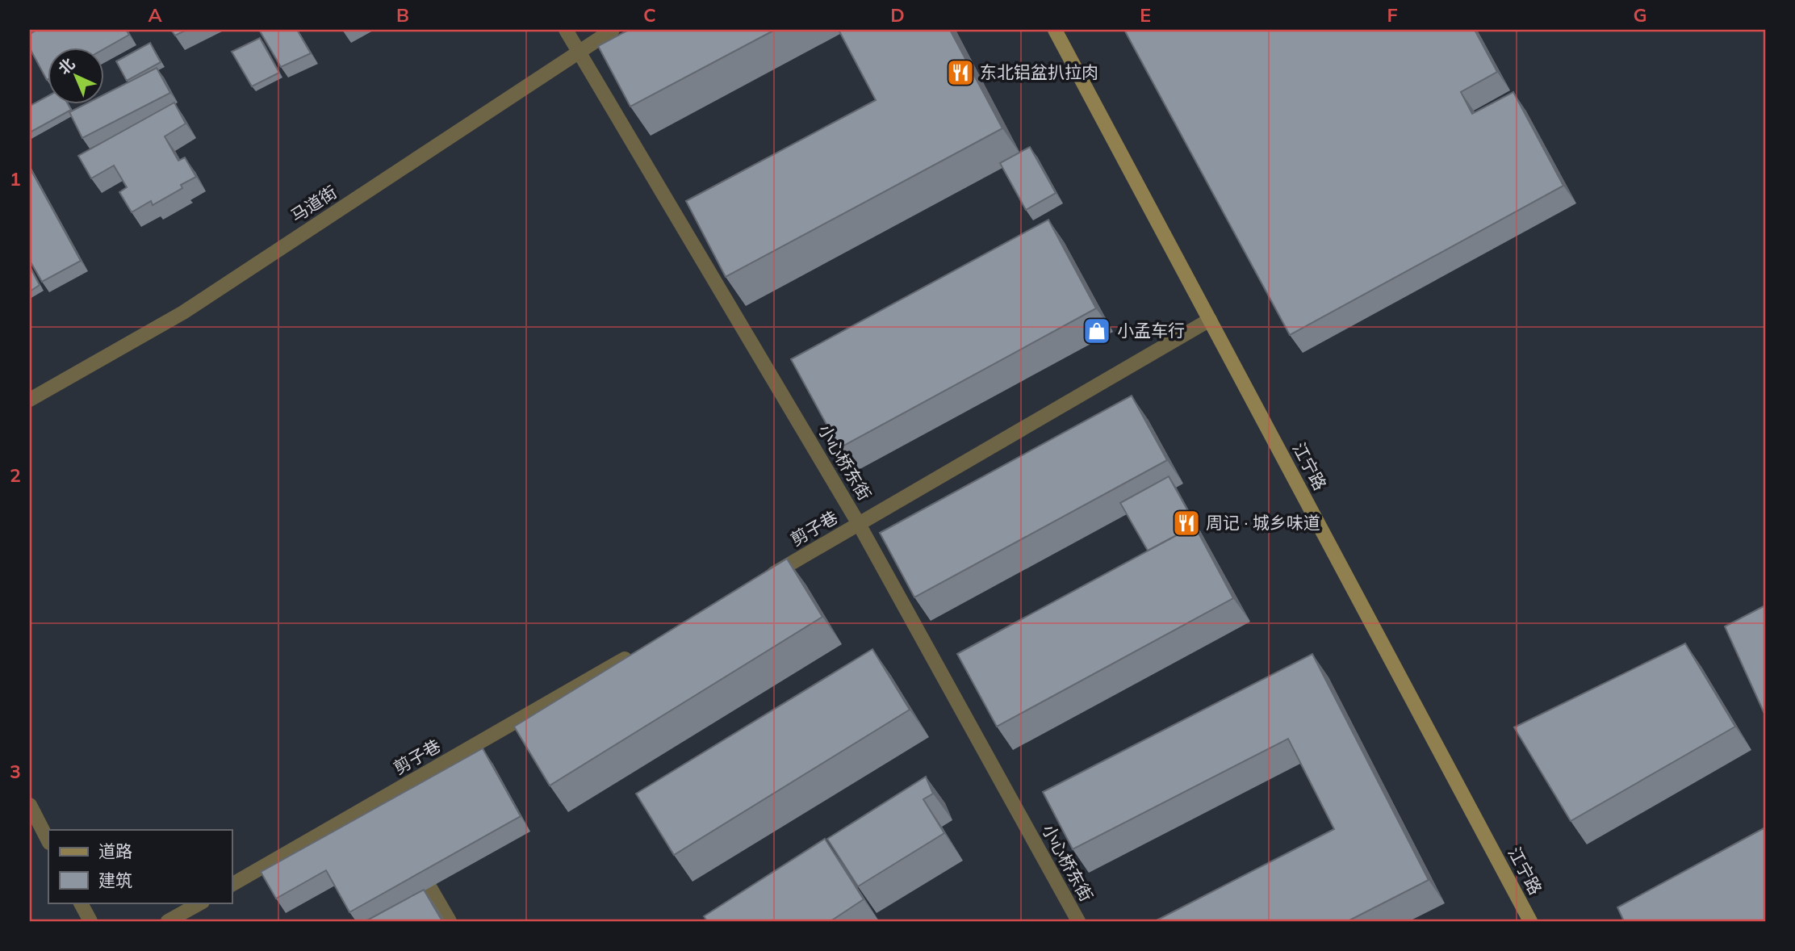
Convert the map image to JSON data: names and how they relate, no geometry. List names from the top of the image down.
{
  "streets": {
    "street": [
      "马道街",
      "小心桥东街",
      "江宁路",
      "剪子巷"
    ]
  },
  "crossings": [
    ["马道街", "小心桥东街"],
    ["小心桥东街", "剪子巷"],
    ["江宁路", "剪子巷"]
  ],
  "places": {
    "restaurant": ["东北铝盆扒拉肉", "周记 · 城乡味道"],
    "shop": ["小孟车行"]
  },
  "legend": ["道路", "建筑"],
  "north": "top left",
  "grid": {
    "columns": [
      "A",
      "B",
      "C",
      "D",
      "E",
      "F",
      "G"
    ],
    "rows": ["1", "2", "3"]
  }
}
